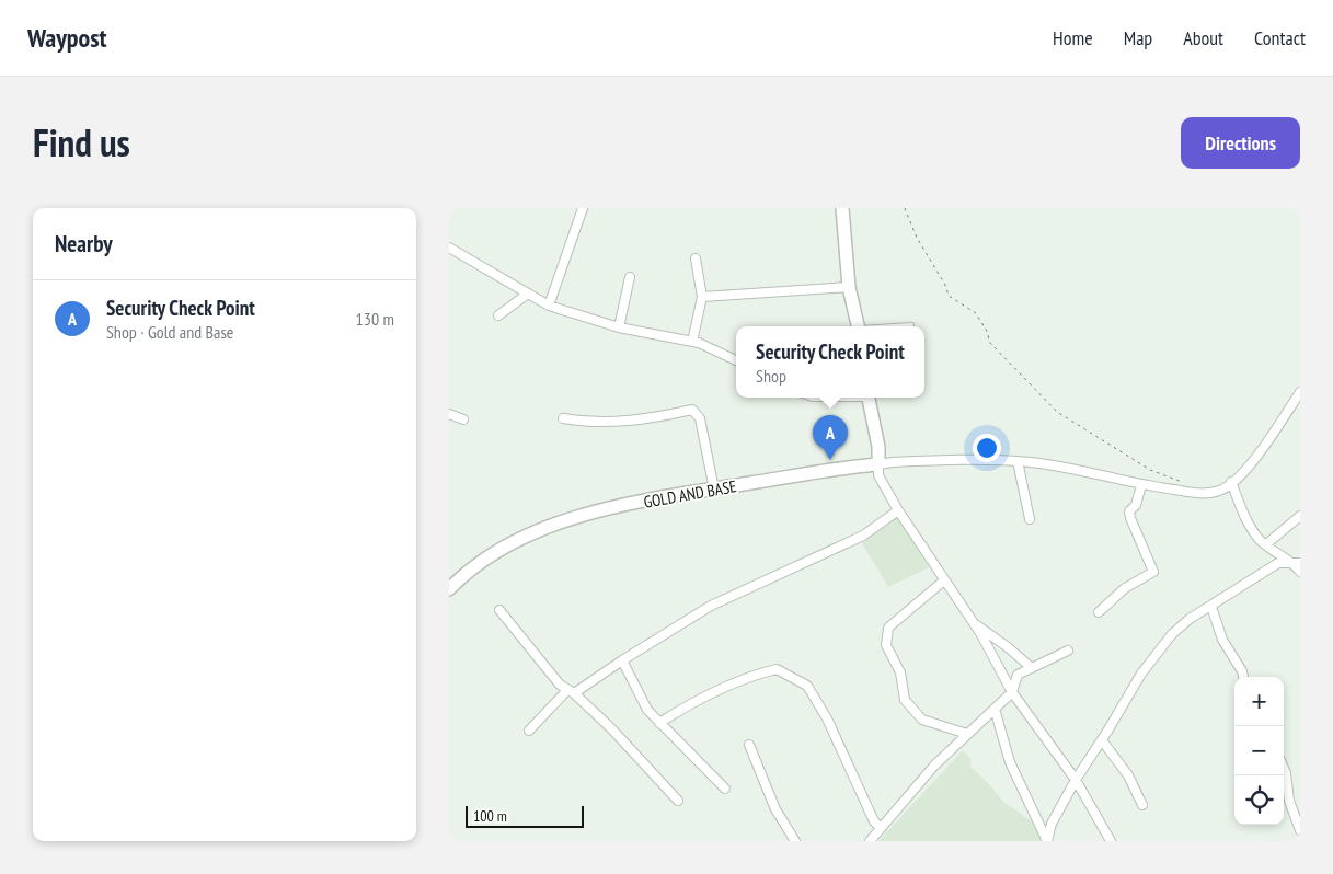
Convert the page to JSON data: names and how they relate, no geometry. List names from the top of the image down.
{
  "streets": {
    "main road": ["GOLD AND BASE"]
  },
  "scale_bar": "100 m",
  "page": {
    "header": "Waypost",
    "nav": [
      "Home",
      "Map",
      "About",
      "Contact"
    ],
    "title": "Find us",
    "buttons": "Directions",
    "heading": "Nearby",
    "list": [
      {
        "mark": "A",
        "name": "Security Check Point",
        "note": "Shop · Gold and Base",
        "value": "130 m"
      }
    ],
    "popup": ["Security Check Point", "Shop"],
    "pins": "A",
    "map_buttons": ["+", "−"],
    "scale": "100 m"
  }
}
